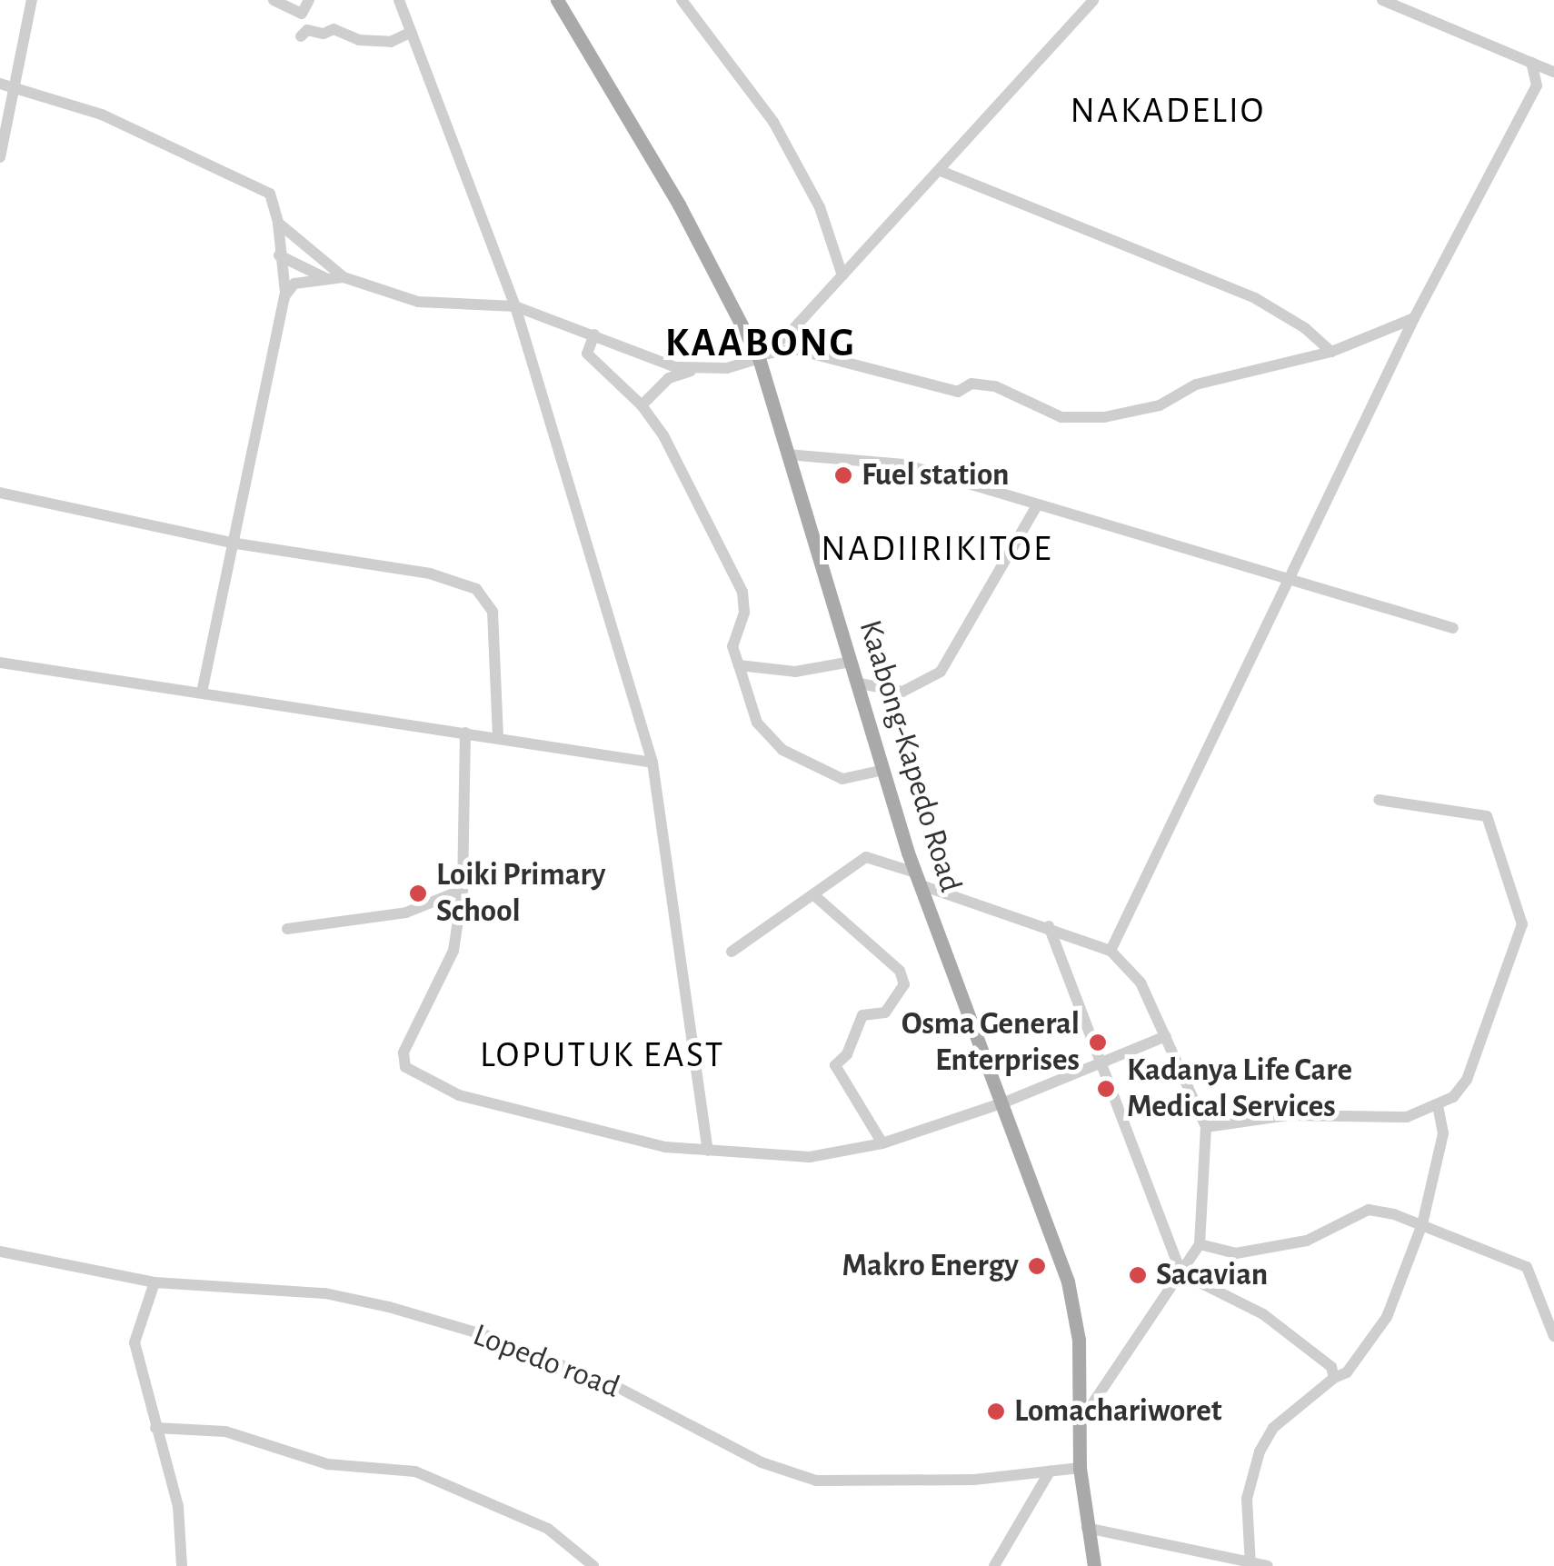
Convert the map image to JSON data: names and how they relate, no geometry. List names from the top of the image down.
{
  "streets": {
    "main road": ["Kaabong-Kapedo Road"],
    "street": ["Lopedo road"]
  },
  "crossings": [
    ["Kaabong-Kapedo Road", "Lopedo road"]
  ],
  "districts": [
    "NAKADELIO",
    "KAABONG",
    "NADIIRIKITOE",
    "LOPUTUK EAST"
  ],
  "places": [
    "Fuel station",
    "Loiki Primary School",
    "Osma General Enterprises",
    "Kadanya Life Care Medical Services",
    "Makro Energy",
    "Sacavian",
    "Lomachariworet"
  ]
}
